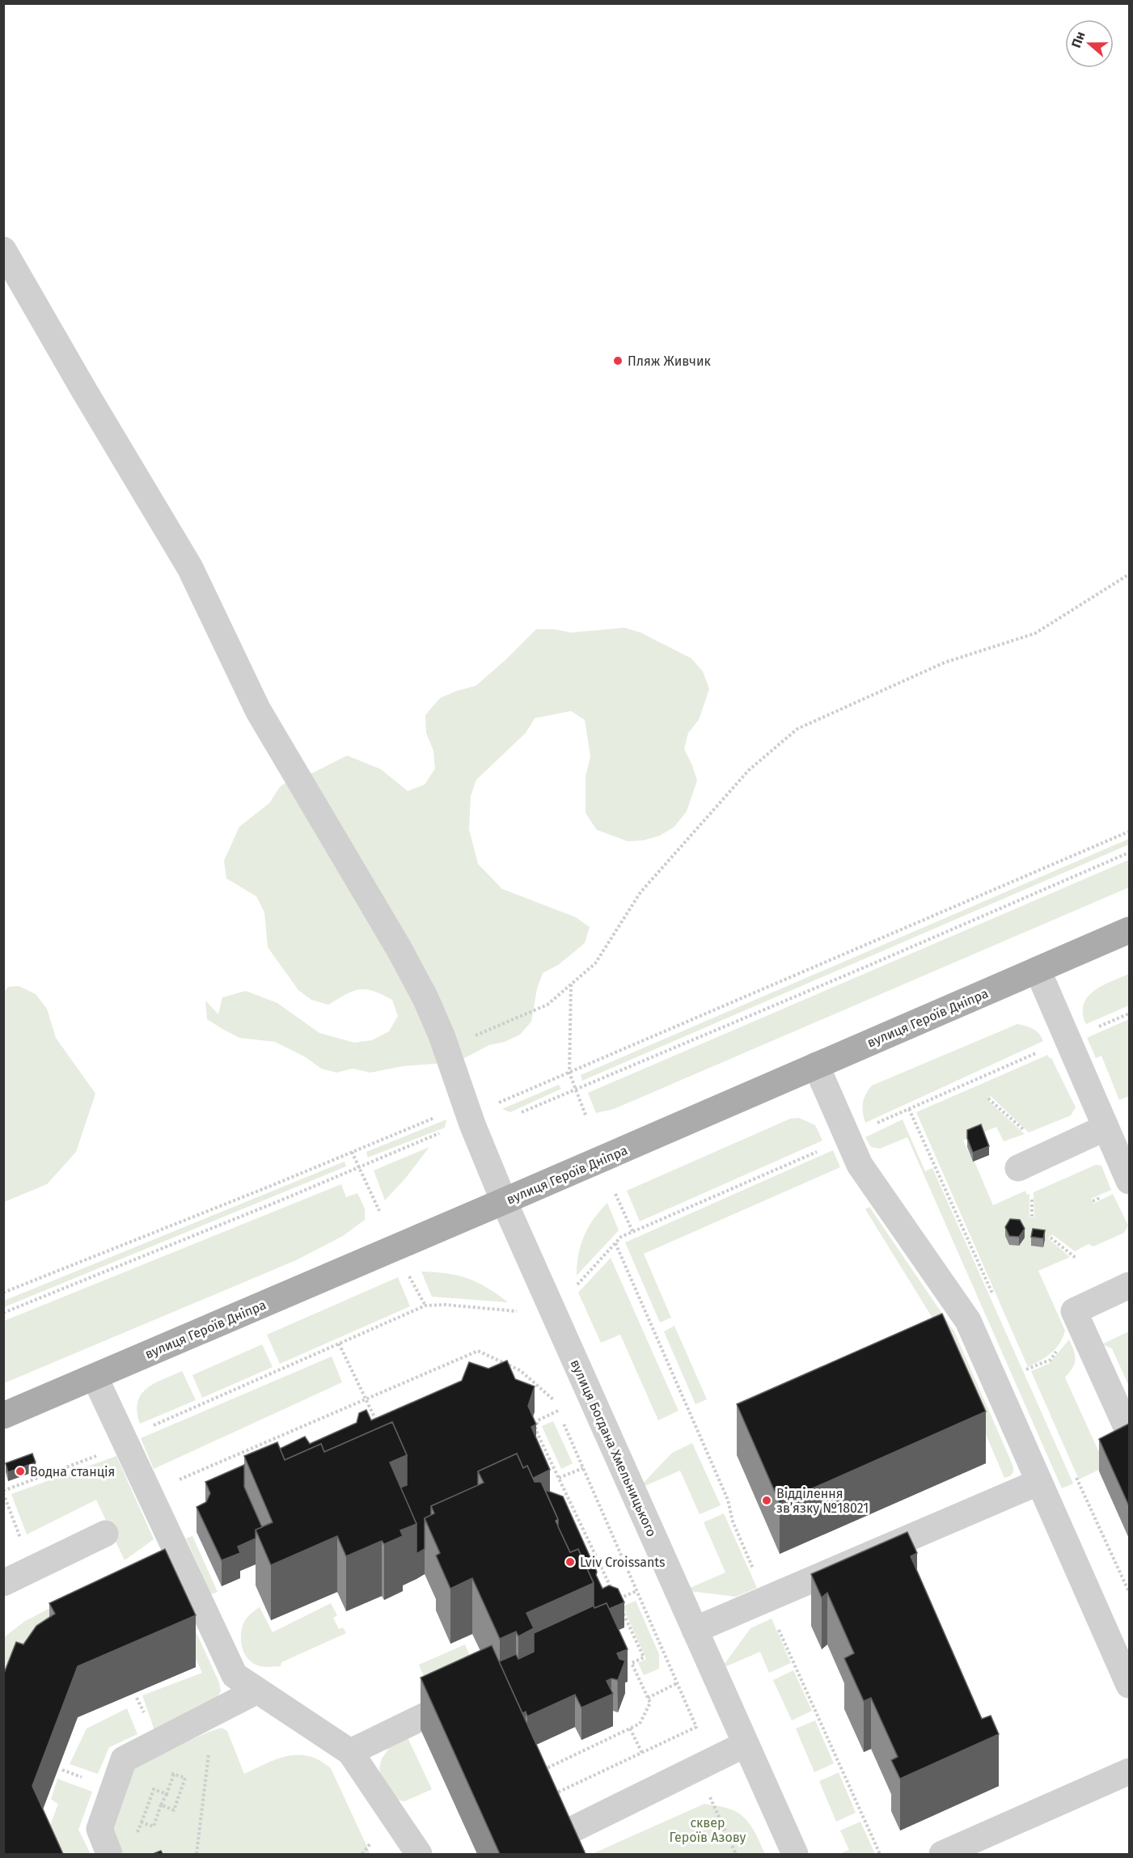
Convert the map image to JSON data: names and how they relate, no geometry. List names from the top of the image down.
{
  "streets": {
    "main road": ["вулиця Героїв Дніпра"],
    "street": ["вулиця Богдана Хмельницького"]
  },
  "crossings": [
    ["вулиця Героїв Дніпра", "вулиця Богдана Хмельницького"]
  ],
  "parks": ["сквер Героїв Азову"],
  "places": [
    "Пляж Живчик",
    "Водна станція",
    "Відділення зв’язку №18021",
    "Lviv Croissants"
  ],
  "north": "left"
}
